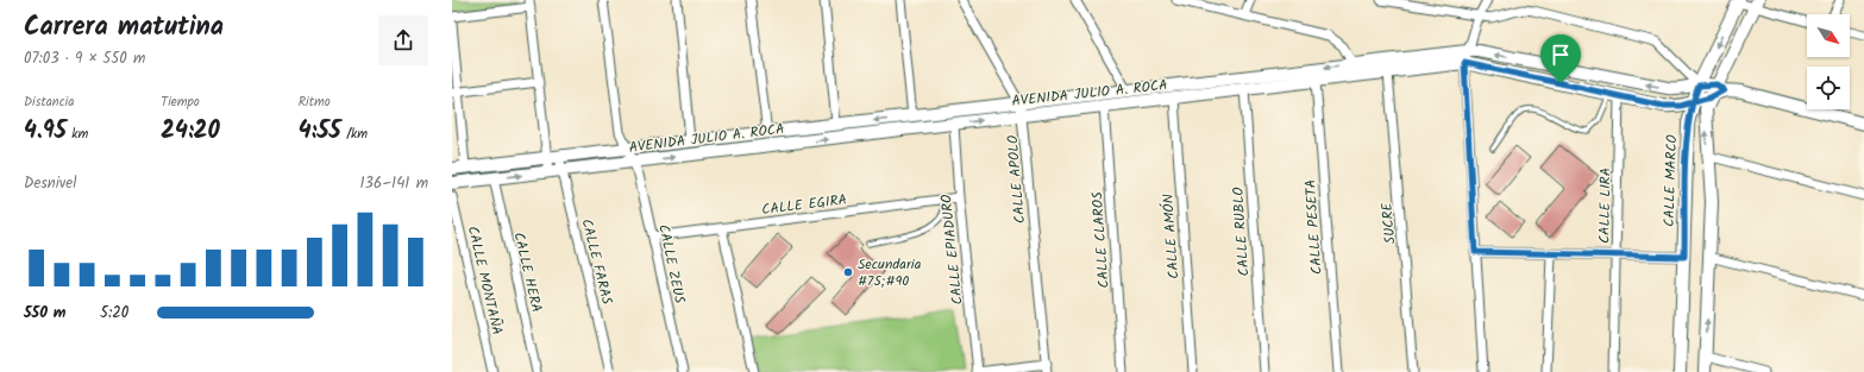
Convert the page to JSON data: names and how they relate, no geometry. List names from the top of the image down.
{
  "streets": {
    "street": [
      "AVENIDA JULIO A. ROCA",
      "CALLE APOLO",
      "CALLE MARCO",
      "CALLE EGIRA",
      "CALLE LIRA",
      "SUCRE",
      "CALLE PESETA",
      "CALLE RUBLO",
      "CALLE AMÓN",
      "CALLE CLAROS",
      "CALLE EPIADURO",
      "CALLE FARAS",
      "CALLE ZEUS",
      "CALLE HERA",
      "CALLE MONTAÑA"
    ]
  },
  "crossings": [
    ["AVENIDA JULIO A. ROCA", "CALLE APOLO"],
    ["AVENIDA JULIO A. ROCA", "CALLE MARCO"],
    ["AVENIDA JULIO A. ROCA", "CALLE LIRA"],
    ["AVENIDA JULIO A. ROCA", "SUCRE"],
    ["AVENIDA JULIO A. ROCA", "CALLE PESETA"],
    ["AVENIDA JULIO A. ROCA", "CALLE RUBLO"],
    ["AVENIDA JULIO A. ROCA", "CALLE AMÓN"],
    ["AVENIDA JULIO A. ROCA", "CALLE CLAROS"],
    ["AVENIDA JULIO A. ROCA", "CALLE EPIADURO"],
    ["AVENIDA JULIO A. ROCA", "CALLE FARAS"],
    ["AVENIDA JULIO A. ROCA", "CALLE ZEUS"],
    ["AVENIDA JULIO A. ROCA", "CALLE HERA"],
    ["CALLE EGIRA", "CALLE EPIADURO"],
    ["CALLE EGIRA", "CALLE ZEUS"]
  ],
  "places": ["Secundaria #75;#90"],
  "north": "bottom right",
  "page": {
    "heading": ["Carrera matutina", "07:03 · 9 × 550 m"],
    "stats": [
      ["Distancia", "4.95 km"],
      ["Tiempo", "24:20"],
      ["Ritmo", "4:55 /km"]
    ],
    "chart": ["Desnivel", "136–141 m"],
    "list": [
      {
        "name": "550 m",
        "note": "5:20"
      }
    ]
  }
}
